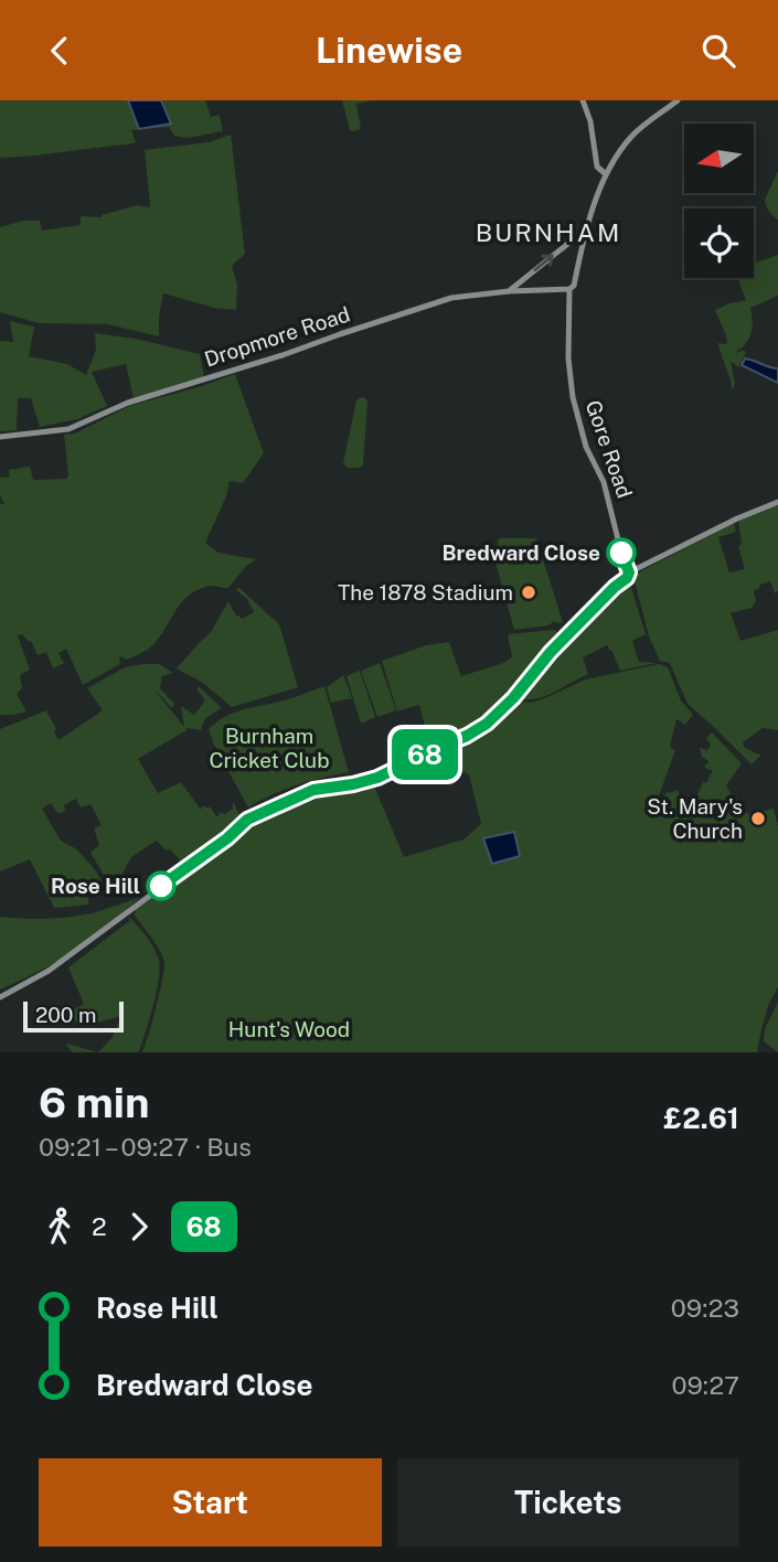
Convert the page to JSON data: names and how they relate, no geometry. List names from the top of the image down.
{
  "streets": {
    "street": ["Dropmore Road", "Gore Road"]
  },
  "crossings": [
    ["Dropmore Road", "Gore Road"]
  ],
  "districts": ["BURNHAM"],
  "parks": ["Burnham Cricket Club", "Hunt's Wood"],
  "places": [
    "Bredward Close",
    "The 1878 Stadium",
    "St. Mary's Church",
    "Rose Hill"
  ],
  "lines": ["bus line 68"],
  "scale_bar": "200 m",
  "north": "left",
  "page": {
    "header": "Linewise",
    "on_map": "68",
    "scale": "200 m",
    "heading": ["6 min", "09:21 – 09:27 · Bus", "£2.61"],
    "legs": ["2", "68"],
    "list": [
      {
        "name": "Rose Hill",
        "value": "09:23"
      },
      {
        "name": "Bredward Close",
        "value": "09:27"
      }
    ],
    "buttons": ["Start", "Tickets"]
  }
}
